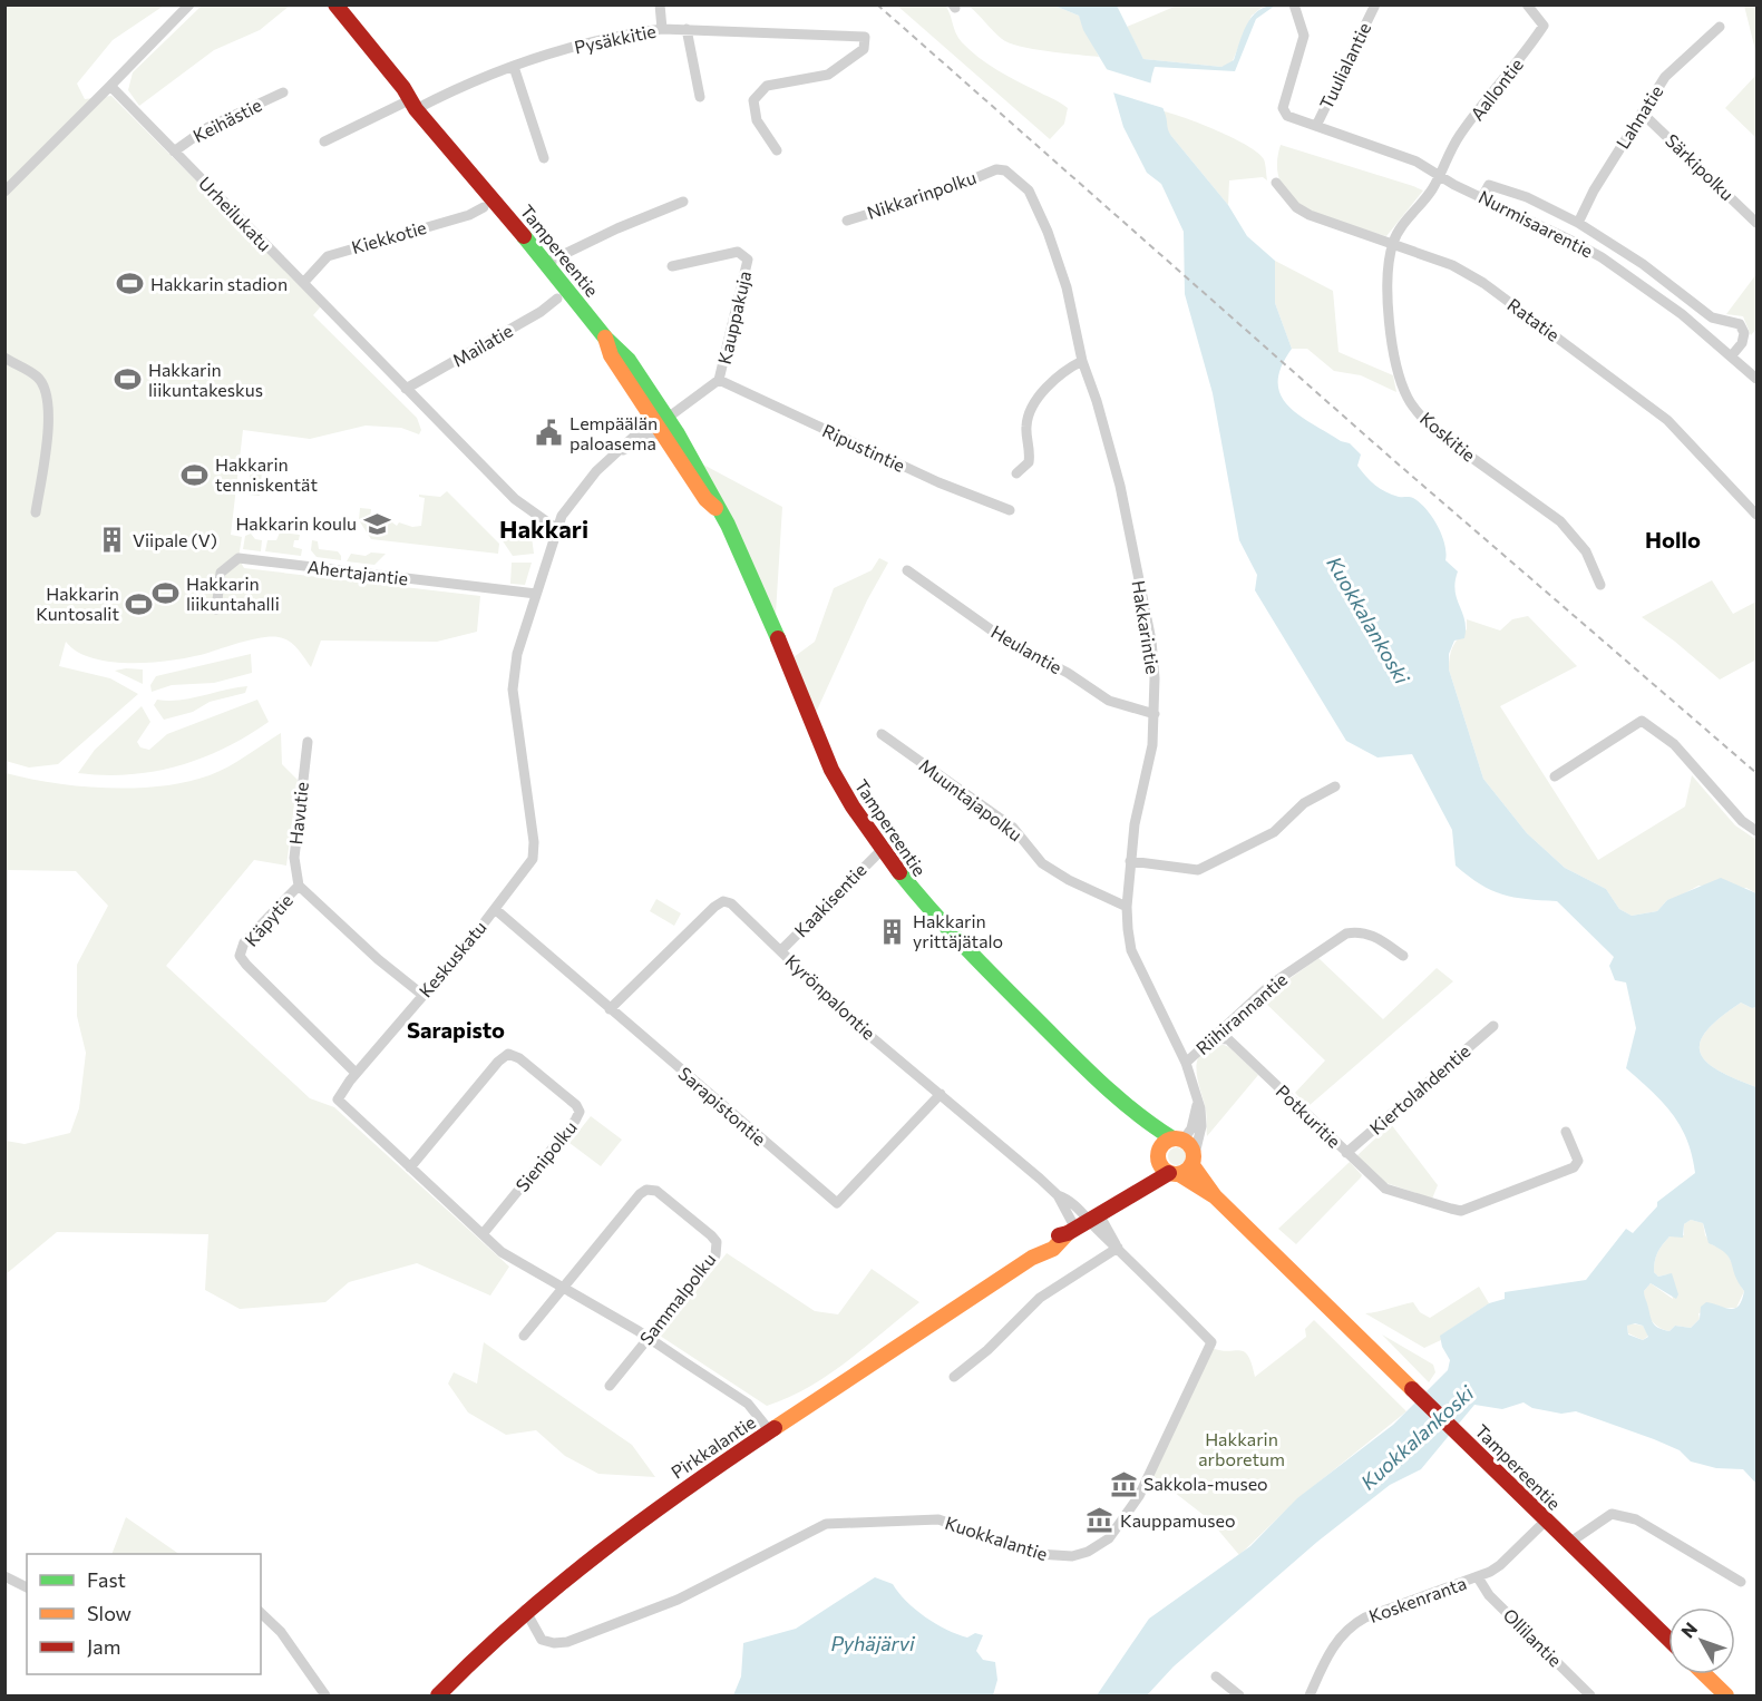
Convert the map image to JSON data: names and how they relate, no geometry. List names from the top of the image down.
{
  "streets": {
    "main road": ["Tampereentie", "Pirkkalantie"],
    "street": [
      "Pysäkkitie",
      "Tuulialantie",
      "Aallontie",
      "Lahnatie",
      "Keihästie",
      "Särkipolku",
      "Nikkarinpolku",
      "Urheilukatu",
      "Nurmisaarentie",
      "Kiekkotie",
      "Kauppakuja",
      "Ratatie",
      "Mailatie",
      "Koskitie",
      "Ripustintie",
      "Ahertajantie",
      "Hakkarintie",
      "Heulantie",
      "Muuntajapolku",
      "Havutie",
      "Kaakisentie",
      "Käpytie",
      "Keskuskatu",
      "Kyrönpalontie",
      "Riihirannantie",
      "Kiertolahdentie",
      "Sarapistontie",
      "Potkuritie",
      "Sienipolku",
      "Sammalpolku",
      "Kuokkalantie",
      "Koskenranta",
      "Ollilantie"
    ]
  },
  "crossings": [
    ["Pysäkkitie", "Tampereentie"],
    ["Tuulialantie", "Nurmisaarentie"],
    ["Aallontie", "Nurmisaarentie"],
    ["Aallontie", "Koskitie"],
    ["Lahnatie", "Särkipolku"],
    ["Keihästie", "Urheilukatu"],
    ["Nikkarinpolku", "Hakkarintie"],
    ["Urheilukatu", "Kiekkotie"],
    ["Urheilukatu", "Mailatie"],
    ["Urheilukatu", "Keskuskatu"],
    ["Nurmisaarentie", "Koskitie"],
    ["Tampereentie", "Kauppakuja"],
    ["Tampereentie", "Hakkarintie"],
    ["Tampereentie", "Kaakisentie"],
    ["Tampereentie", "Keskuskatu"],
    ["Tampereentie", "Pirkkalantie"],
    ["Tampereentie", "Koskenranta"],
    ["Kauppakuja", "Ripustintie"],
    ["Kauppakuja", "Keskuskatu"],
    ["Ratatie", "Koskitie"],
    ["Ahertajantie", "Keskuskatu"],
    ["Hakkarintie", "Heulantie"],
    ["Hakkarintie", "Muuntajapolku"],
    ["Hakkarintie", "Riihirannantie"],
    ["Hakkarintie", "Pirkkalantie"],
    ["Havutie", "Käpytie"],
    ["Kaakisentie", "Kyrönpalontie"],
    ["Käpytie", "Keskuskatu"],
    ["Keskuskatu", "Sarapistontie"],
    ["Keskuskatu", "Sienipolku"],
    ["Keskuskatu", "Sammalpolku"],
    ["Keskuskatu", "Pirkkalantie"],
    ["Kyrönpalontie", "Sarapistontie"],
    ["Kyrönpalontie", "Pirkkalantie"],
    ["Kyrönpalontie", "Kuokkalantie"],
    ["Riihirannantie", "Potkuritie"],
    ["Kiertolahdentie", "Potkuritie"],
    ["Pirkkalantie", "Kuokkalantie"],
    ["Koskenranta", "Ollilantie"]
  ],
  "districts": ["Hakkari", "Hollo", "Sarapisto"],
  "water": ["Kuokkalankoski", "Pyhäjärvi"],
  "parks": ["Hakkarin arboretum"],
  "places": {
    "sports": [
      "Hakkarin stadion",
      "Hakkarin liikuntakeskus",
      "Hakkarin tenniskentät",
      "Hakkarin liikuntahalli",
      "Hakkarin Kuntosalit"
    ],
    "public building": ["Lempäälän paloasema"],
    "school or university": ["Hakkarin koulu"],
    "building": ["Viipale (V)", "Hakkarin yrittäjätalo"],
    "museum": ["Sakkola-museo", "Kauppamuseo"]
  },
  "legend": ["Fast", "Slow", "Jam"],
  "north": "top left"
}
